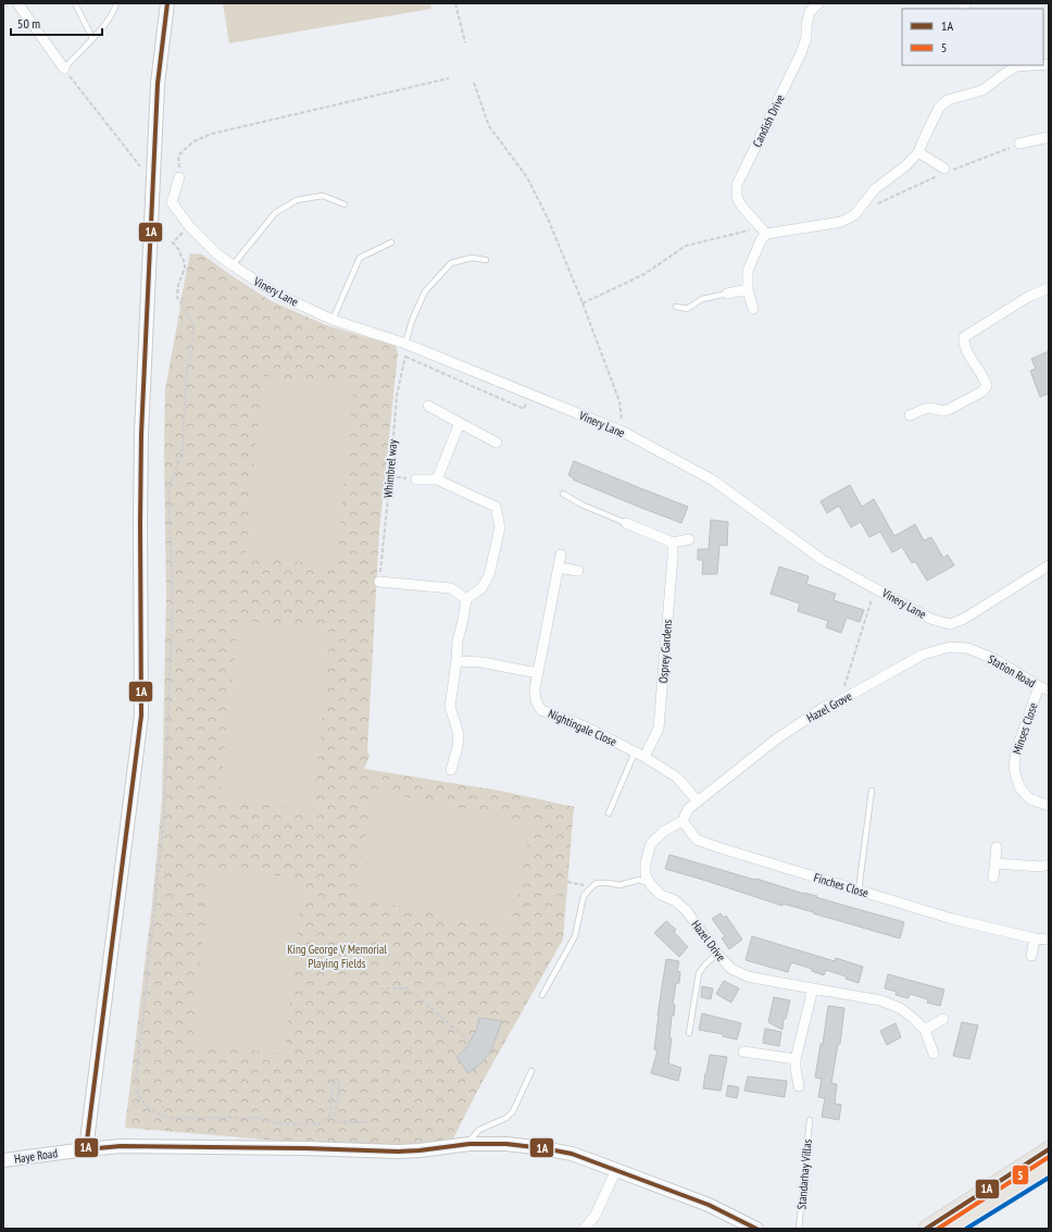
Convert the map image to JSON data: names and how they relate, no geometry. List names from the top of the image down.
{
  "streets": {
    "street": [
      "Candish Drive",
      "Vinery Lane",
      "Osprey Gardens",
      "Station Road",
      "Hazel Grove",
      "Nightingale Close",
      "Minses Close",
      "Finches Close",
      "Hazel Drive",
      "Haye Road"
    ],
    "lane": ["Standarhay Villas"],
    "path": ["Whimbrel way"]
  },
  "crossings": [
    ["Vinery Lane", "Whimbrel way"],
    ["Osprey Gardens", "Nightingale Close"],
    ["Station Road", "Hazel Grove"],
    ["Station Road", "Minses Close"],
    ["Hazel Grove", "Nightingale Close"]
  ],
  "parks": ["King George V Memorial Playing Fields"],
  "lines": ["transit line 1A", "transit line 5"],
  "legend": ["1A", "5"],
  "scale_bar": "50 m"
}
